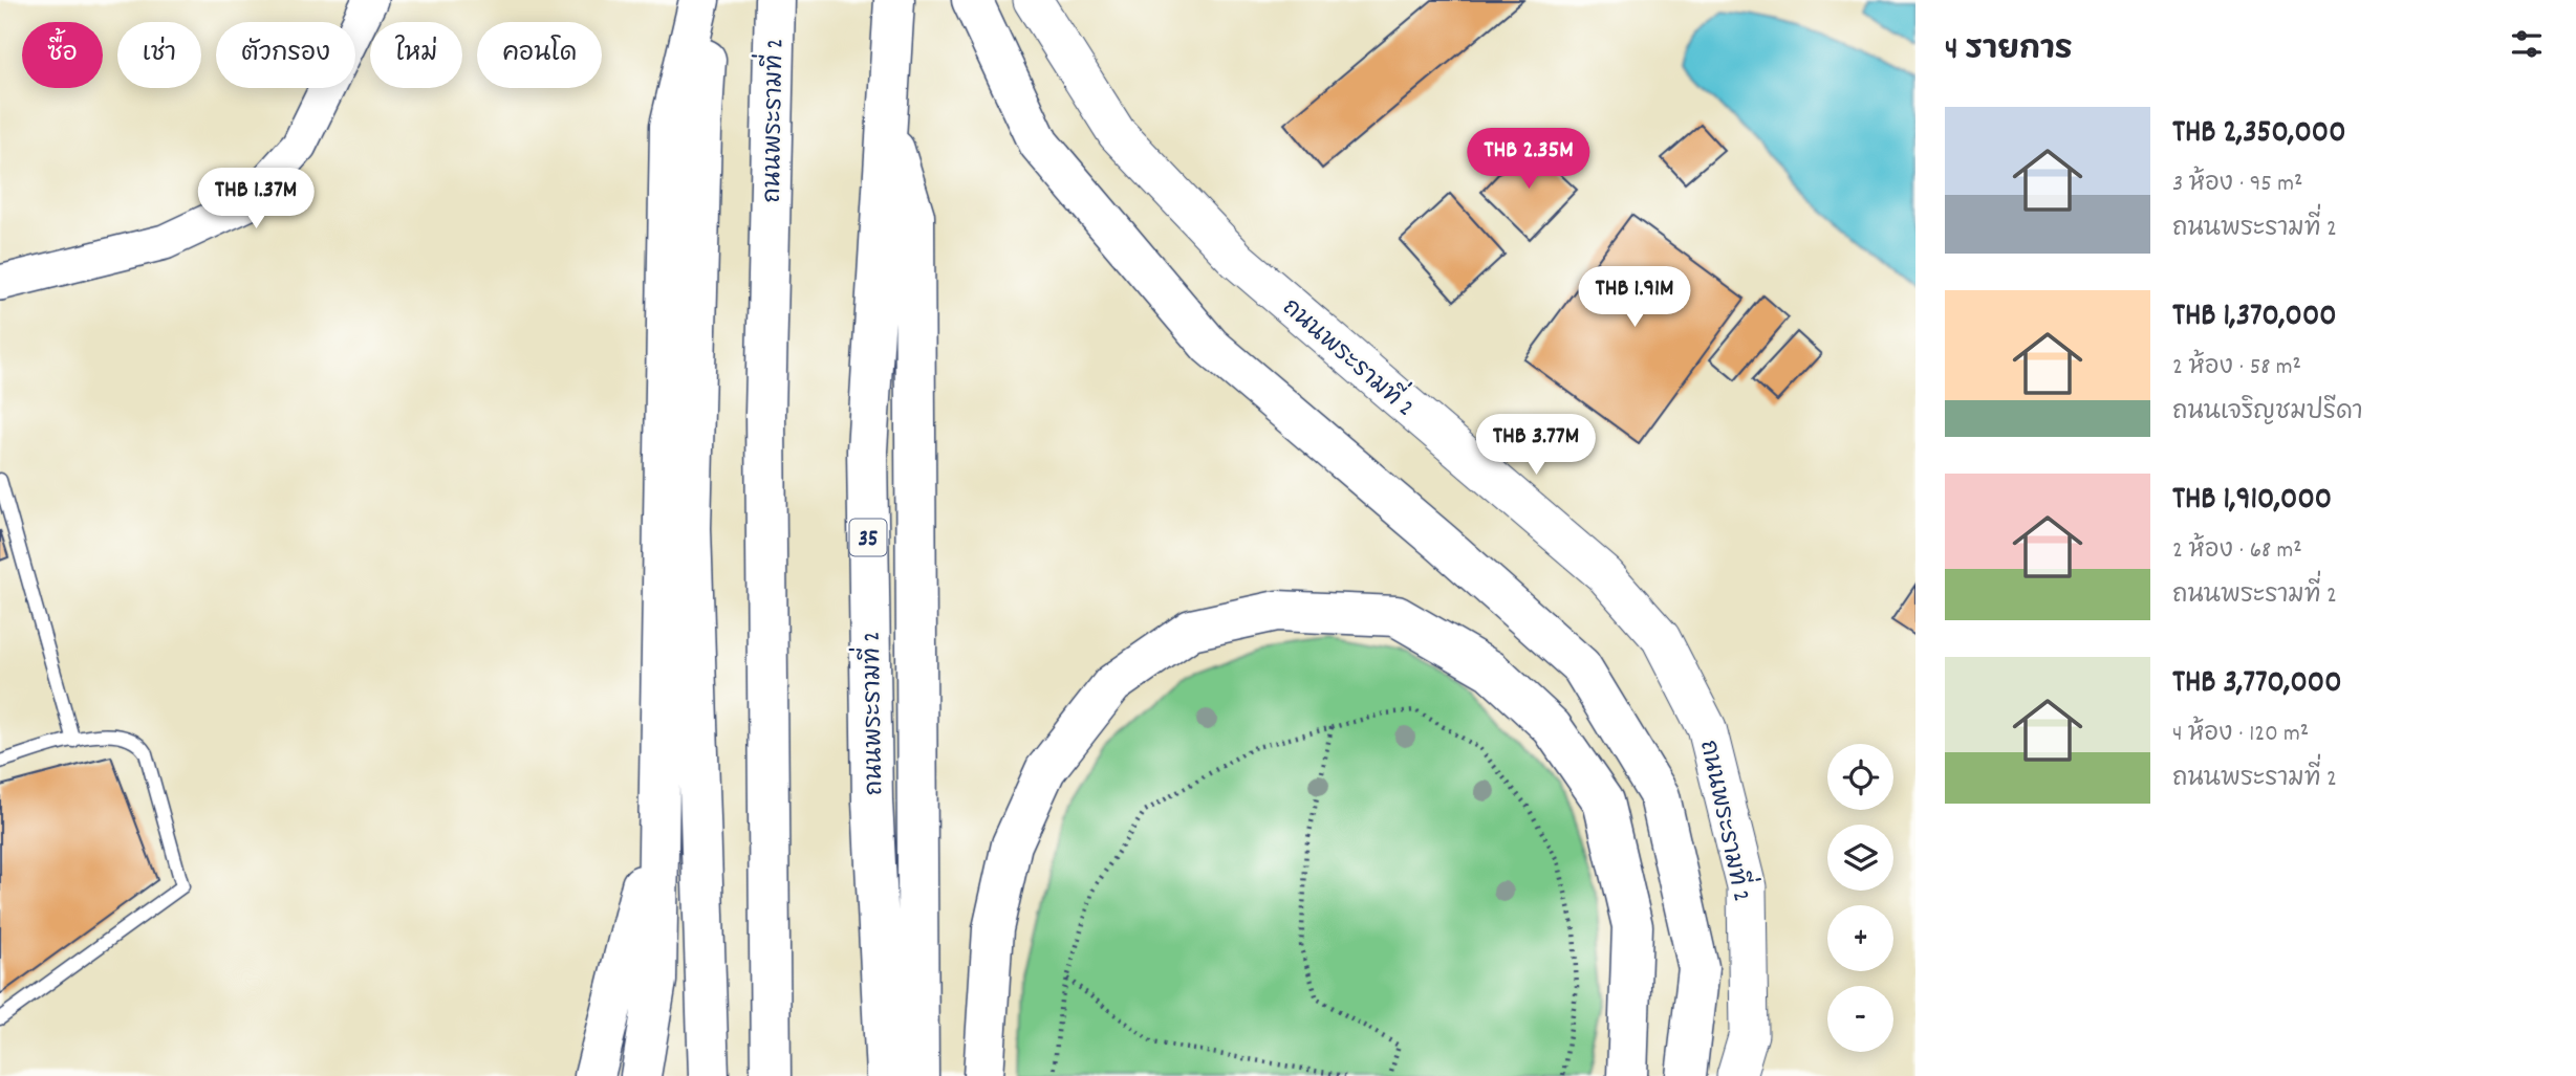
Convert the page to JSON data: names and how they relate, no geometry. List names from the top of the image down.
{
  "streets": {
    "highway": ["ถนนพระรามที่ 2", "35"]
  },
  "page": {
    "heading": "4 รายการ",
    "chip": [
      "ซื้อ",
      "เช่า",
      "ตัวกรอง",
      "ใหม่",
      "คอนโด"
    ],
    "list": [
      {
        "name": "THB 2,350,000",
        "note": "3 ห้อง · 95 m² · ถนนพระรามที่ 2"
      },
      {
        "name": "THB 1,370,000",
        "note": "2 ห้อง · 58 m² · ถนนเจริญชมปรีดา"
      },
      {
        "name": "THB 1,910,000",
        "note": "2 ห้อง · 68 m² · ถนนพระรามที่ 2"
      },
      {
        "name": "THB 3,770,000",
        "note": "4 ห้อง · 120 m² · ถนนพระรามที่ 2"
      }
    ],
    "price": [
      "THB 2.35M",
      "THB 1.37M",
      "THB 1.91M",
      "THB 3.77M"
    ],
    "map_buttons": ["+", "−"]
  }
}
